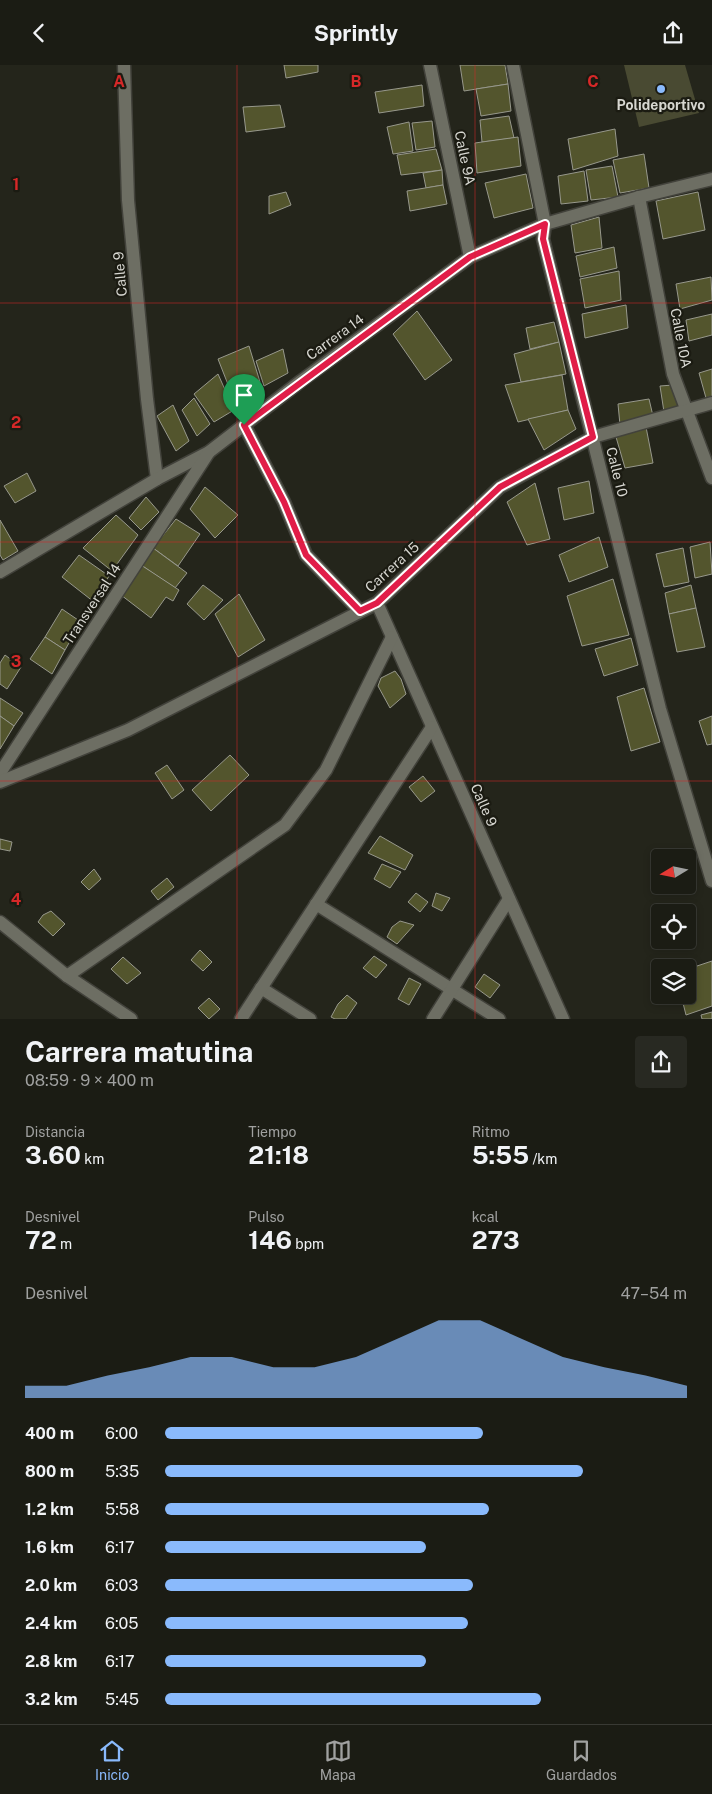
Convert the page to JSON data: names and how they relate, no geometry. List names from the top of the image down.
{
  "streets": {
    "street": [
      "Calle 9A",
      "Calle 9",
      "Carrera 14",
      "Calle 10A",
      "Calle 10",
      "Carrera 15",
      "Transversal 14"
    ]
  },
  "crossings": [
    ["Calle 9A", "Carrera 14"],
    ["Calle 9", "Carrera 14"],
    ["Calle 9", "Carrera 15"],
    ["Carrera 14", "Calle 10A"],
    ["Carrera 14", "Calle 10"],
    ["Carrera 14", "Transversal 14"],
    ["Calle 10A", "Carrera 15"],
    ["Calle 10", "Carrera 15"]
  ],
  "places": ["Polideportivo"],
  "north": "left",
  "page": {
    "header": "Sprintly",
    "heading": ["Carrera matutina", "08:59 · 9 × 400 m"],
    "stats": [
      ["Distancia", "3.60 km"],
      ["Tiempo", "21:18"],
      ["Ritmo", "5:55 /km"],
      ["Desnivel", "72 m"],
      ["Pulso", "146 bpm"],
      ["kcal", "273"]
    ],
    "chart": ["Desnivel", "47–54 m"],
    "list": [
      {
        "name": "400 m",
        "note": "6:00"
      },
      {
        "name": "800 m",
        "note": "5:35"
      },
      {
        "name": "1.2 km",
        "note": "5:58"
      },
      {
        "name": "1.6 km",
        "note": "6:17"
      },
      {
        "name": "2.0 km",
        "note": "6:03"
      },
      {
        "name": "2.4 km",
        "note": "6:05"
      },
      {
        "name": "2.8 km",
        "note": "6:17"
      },
      {
        "name": "3.2 km",
        "note": "5:45"
      }
    ],
    "tabs": ["Inicio", "Mapa", "Guardados"]
  },
  "grid": {
    "columns": ["A", "B", "C"],
    "rows": [
      "1",
      "2",
      "3",
      "4"
    ]
  }
}
